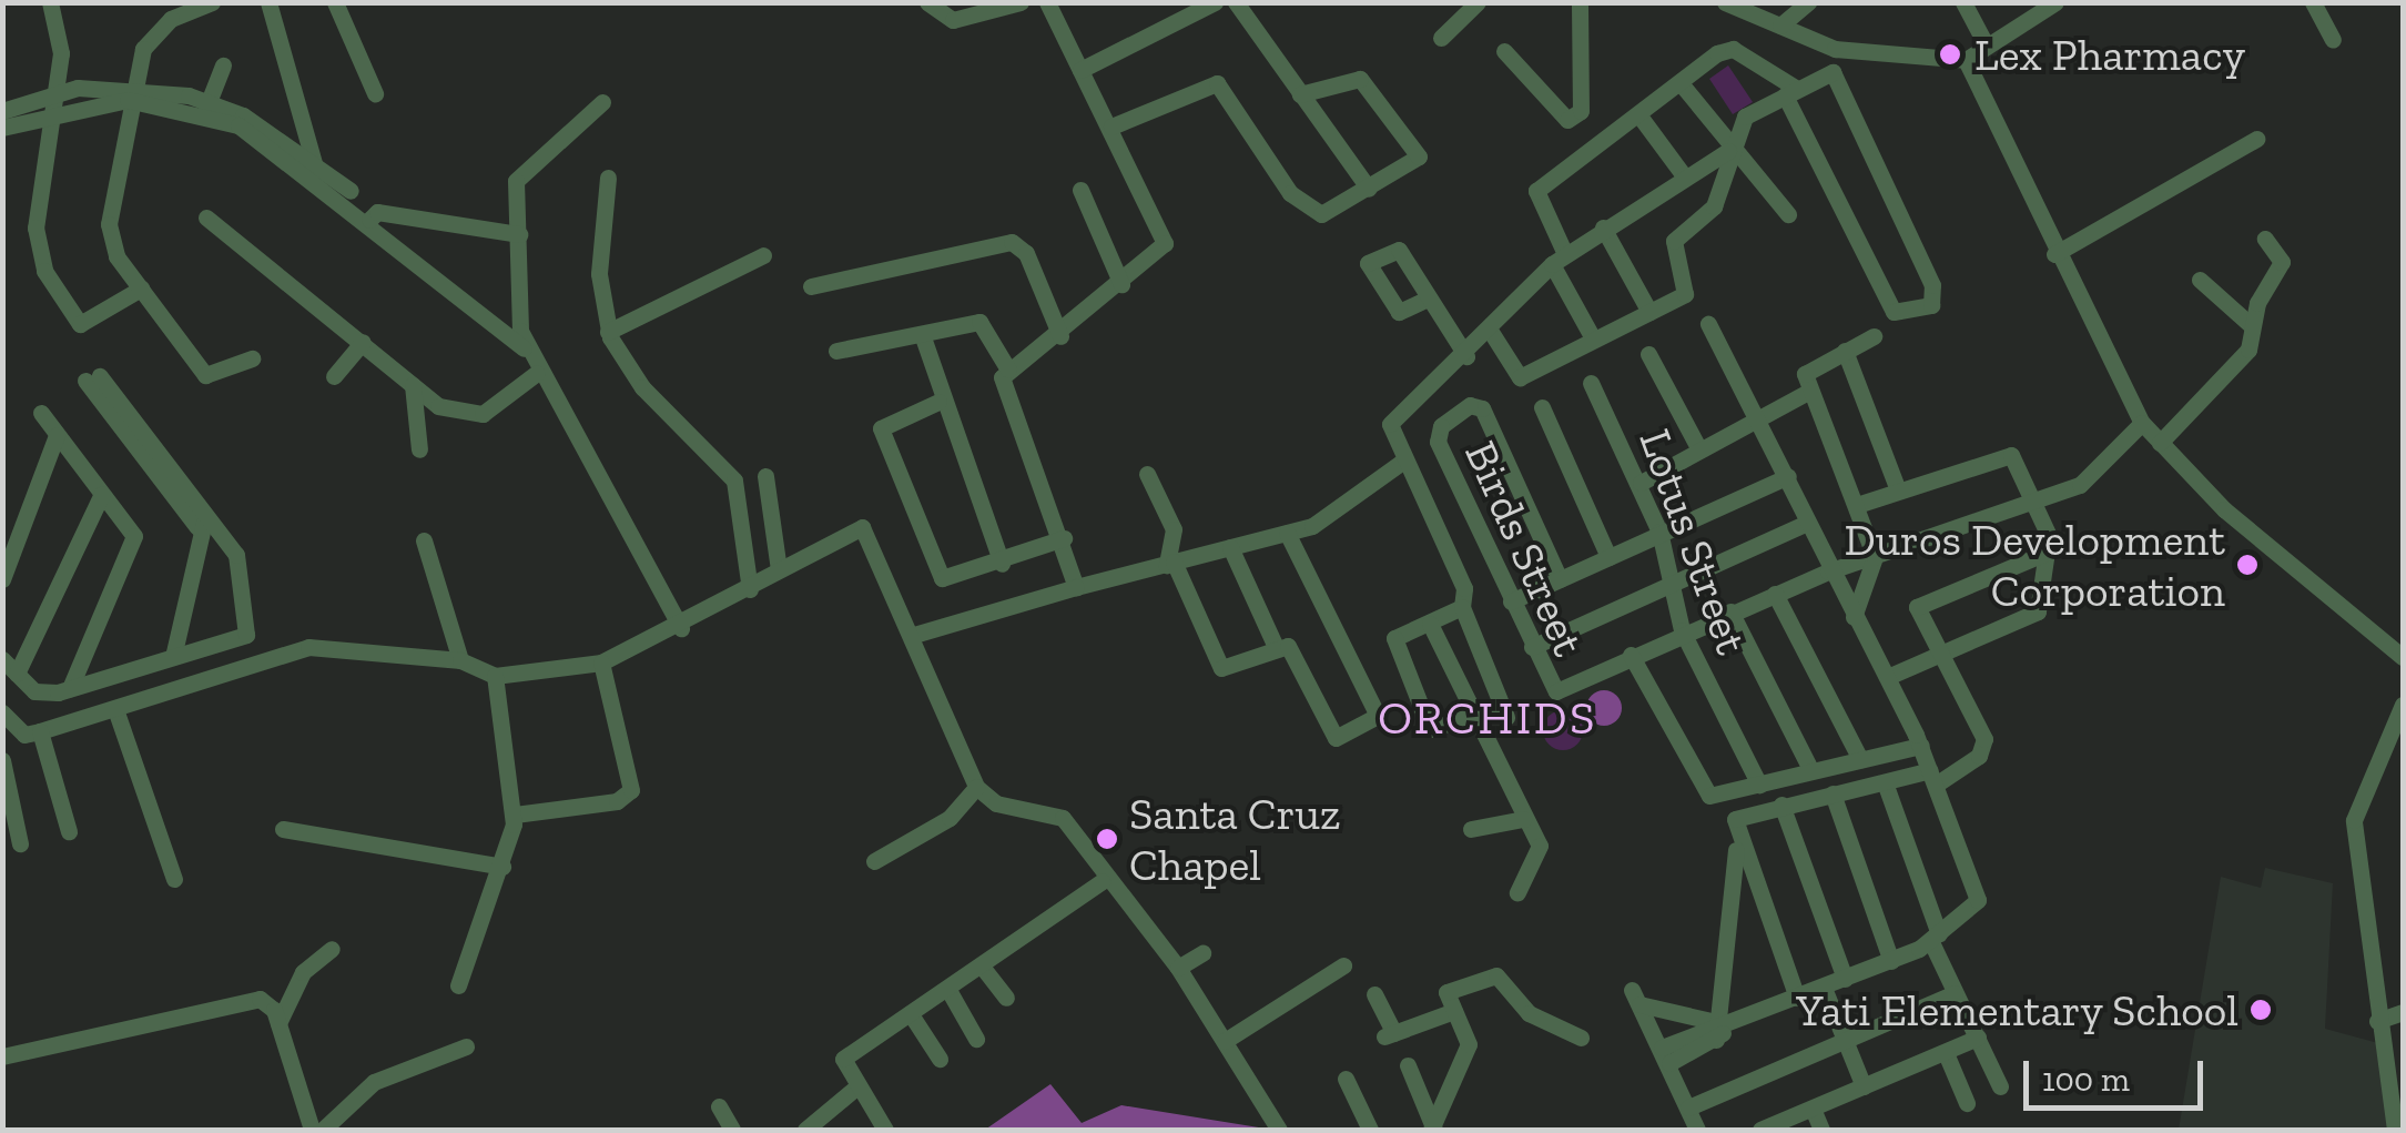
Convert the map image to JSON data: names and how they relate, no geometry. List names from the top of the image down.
{
  "streets": {
    "street": ["Lotus Street", "Birds Street"]
  },
  "districts": ["ORCHIDS"],
  "places": [
    "Lex Pharmacy",
    "Duros Development Corporation",
    "Santa Cruz Chapel",
    "Yati Elementary School"
  ],
  "scale_bar": "100 m"
}
